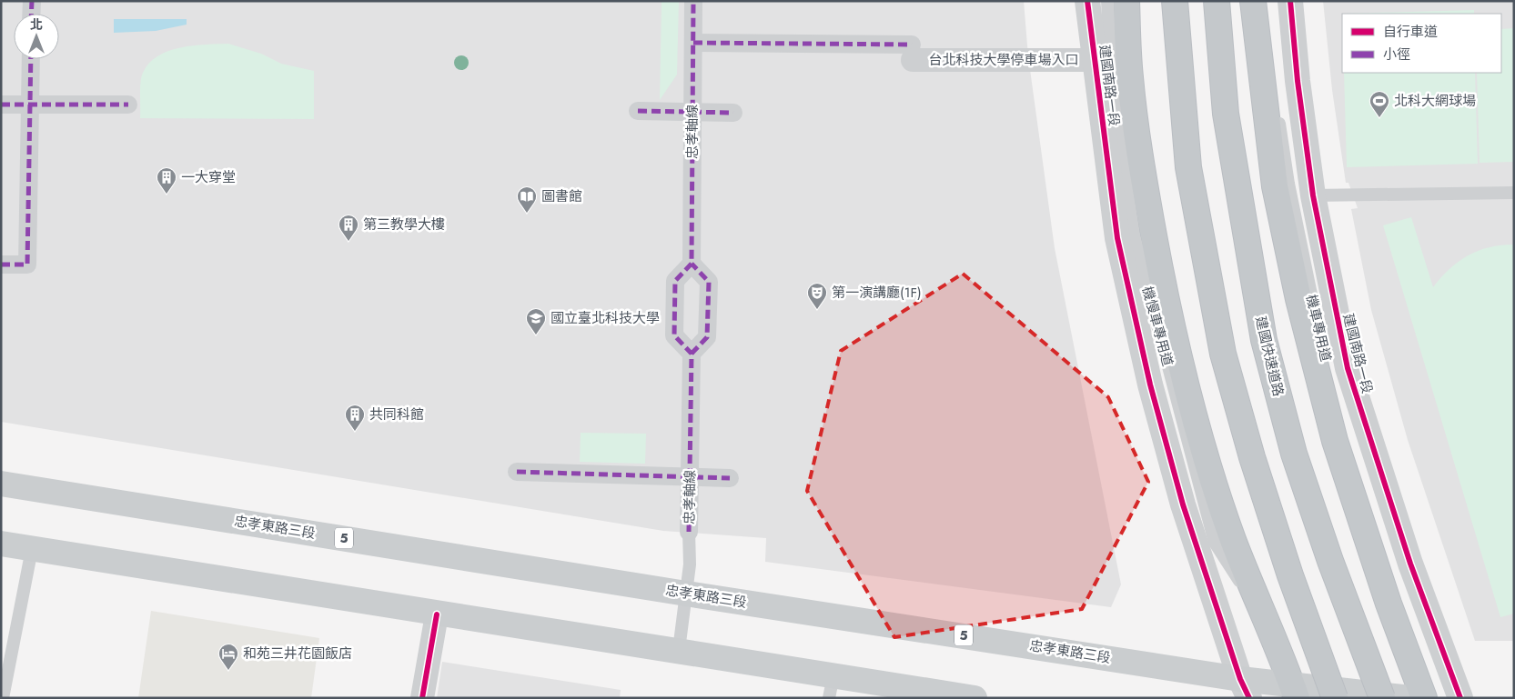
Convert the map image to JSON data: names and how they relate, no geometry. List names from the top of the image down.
{
  "streets": {
    "highway": ["建國快速道路"],
    "main road": ["忠孝東路三段", "5"],
    "street": ["台北科技大學停車場入口", "建國南路一段", "忠孝軸線"],
    "lane": ["機慢車專用道", "機車專用道"]
  },
  "crossings": [
    ["台北科技大學停車場入口", "建國南路一段"],
    ["建國南路一段", "忠孝東路三段"]
  ],
  "places": {
    "sports": ["北科大網球場"],
    "building": ["一大穿堂", "第三教學大樓", "共同科館"],
    "library": ["圖書館"],
    "theatre": ["第一演講廳(1F)"],
    "school or university": ["國立臺北科技大學"],
    "hotel": ["和苑三井花園飯店"]
  },
  "legend": ["自行車道", "小徑"],
  "north": "top"
}
